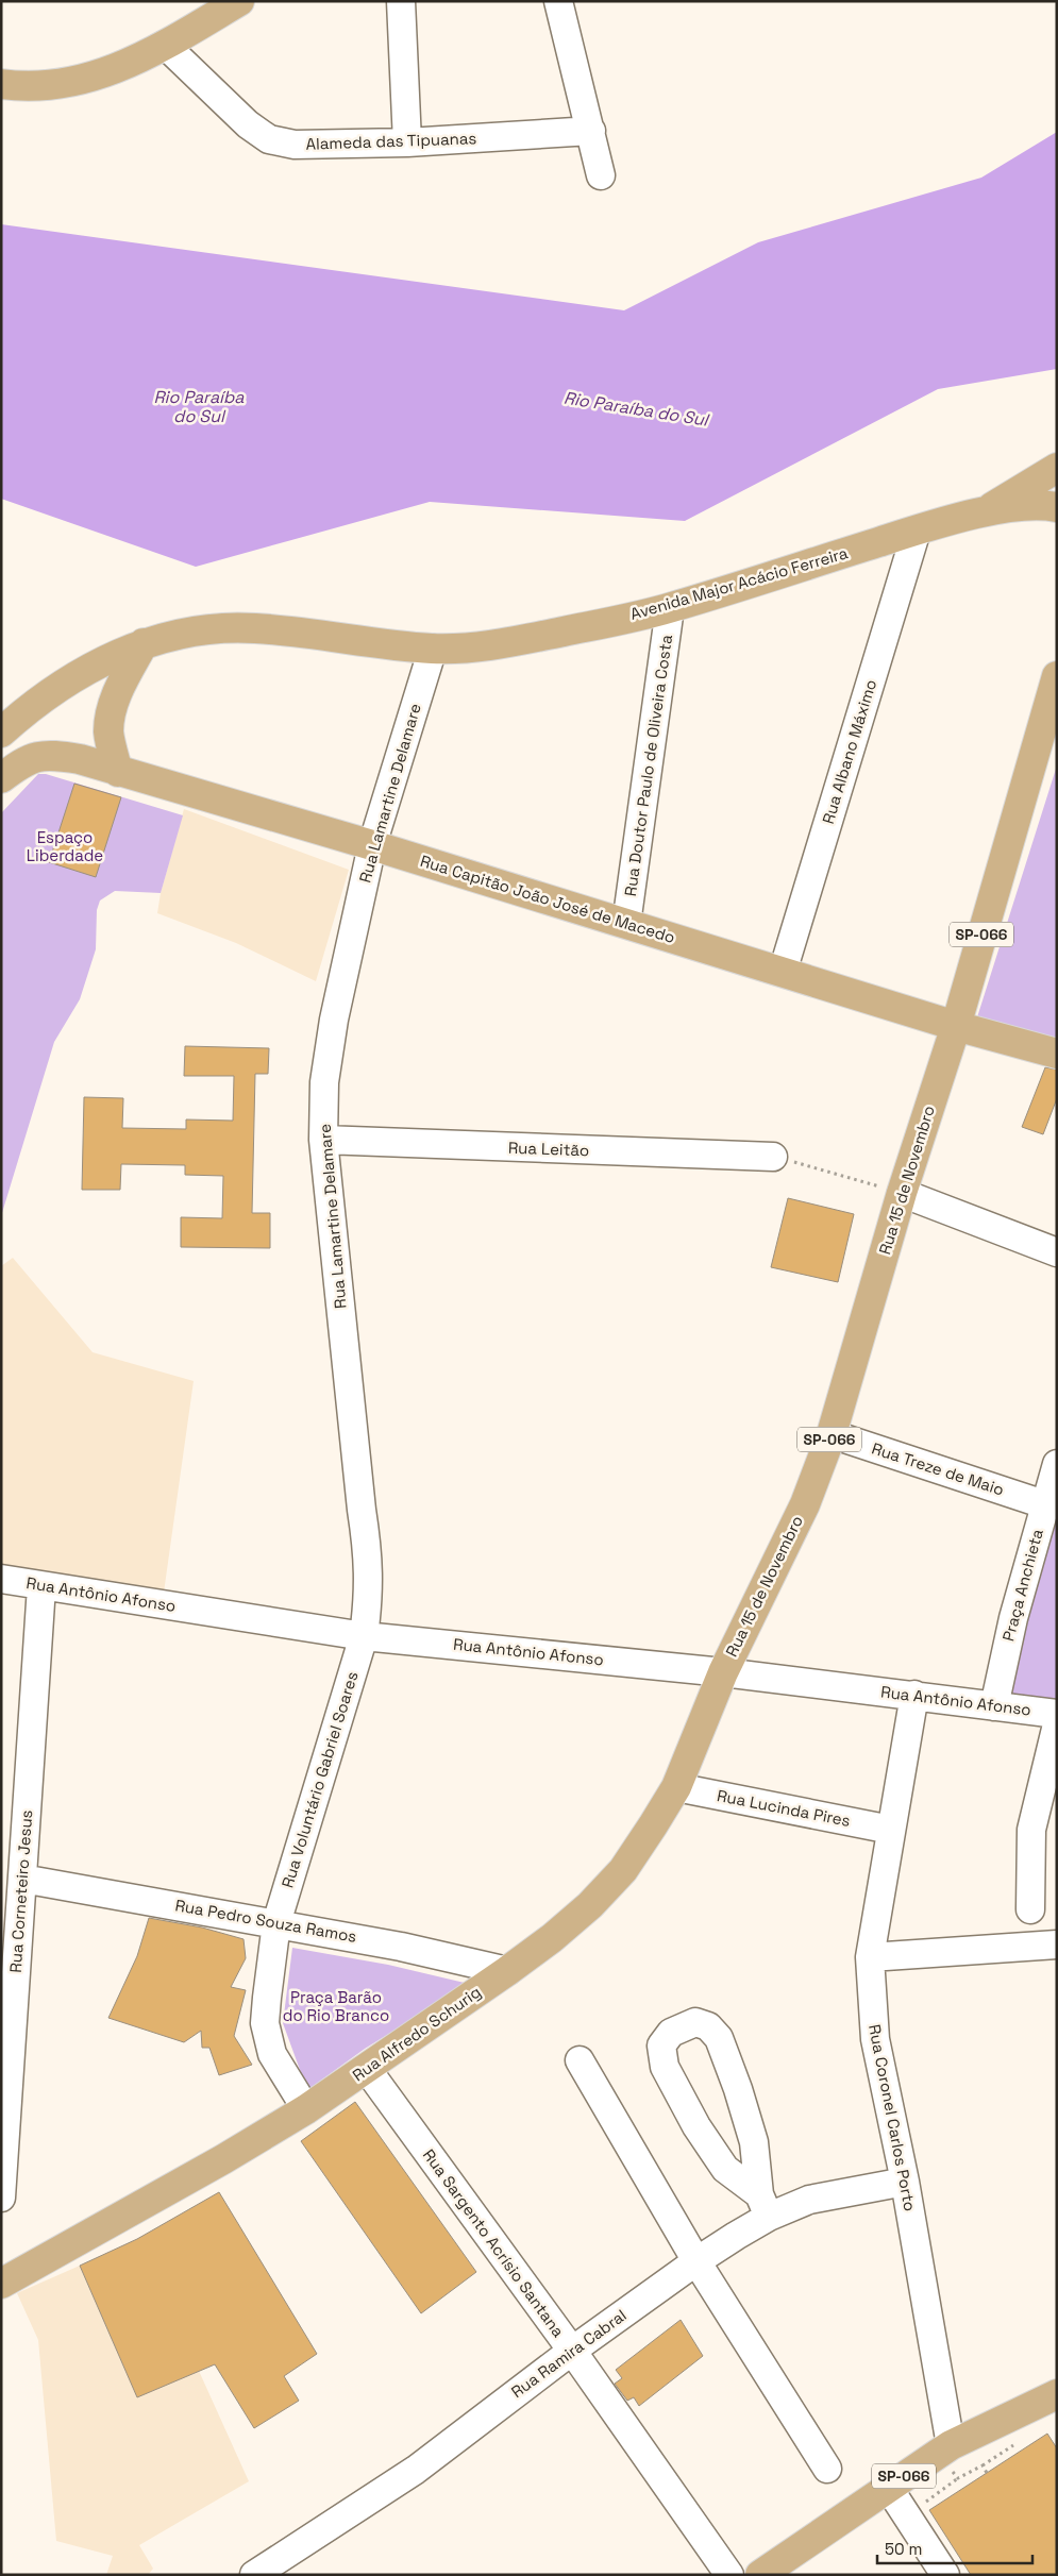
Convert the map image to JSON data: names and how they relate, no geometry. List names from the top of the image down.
{
  "streets": {
    "main road": [
      "Avenida Major Acácio Ferreira",
      "Rua Capitão João José de Macedo",
      "SP-066",
      "Rua 15 de Novembro",
      "Rua Alfredo Schurig"
    ],
    "street": [
      "Alameda das Tipuanas",
      "Rua Albano Máximo",
      "Rua Doutor Paulo de Oliveira Costa",
      "Rua Lamartine Delamare",
      "Rua Leitão",
      "Rua Treze de Maio",
      "Praça Anchieta",
      "Rua Antônio Afonso",
      "Rua Voluntário Gabriel Soares",
      "Rua Lucinda Pires",
      "Rua Corneteiro Jesus",
      "Rua Pedro Souza Ramos",
      "Rua Coronel Carlos Porto",
      "Rua Sargento Acrísio Santana",
      "Rua Ramira Cabral"
    ]
  },
  "crossings": [
    ["Avenida Major Acácio Ferreira", "Rua Albano Máximo"],
    ["Avenida Major Acácio Ferreira", "Rua Doutor Paulo de Oliveira Costa"],
    ["Avenida Major Acácio Ferreira", "Rua Lamartine Delamare"],
    ["Rua Albano Máximo", "Rua Capitão João José de Macedo"],
    ["Rua Doutor Paulo de Oliveira Costa", "Rua Capitão João José de Macedo"],
    ["Rua Lamartine Delamare", "Rua Capitão João José de Macedo"],
    ["Rua Lamartine Delamare", "Rua Leitão"],
    ["Rua Lamartine Delamare", "Rua Antônio Afonso"],
    ["Rua Lamartine Delamare", "Rua Voluntário Gabriel Soares"],
    ["Rua Capitão João José de Macedo", "Rua 15 de Novembro"],
    ["SP-066", "Rua Coronel Carlos Porto"],
    ["Rua 15 de Novembro", "Rua Treze de Maio"],
    ["Rua 15 de Novembro", "Rua Antônio Afonso"],
    ["Rua 15 de Novembro", "Rua Alfredo Schurig"],
    ["Rua Treze de Maio", "Praça Anchieta"],
    ["Praça Anchieta", "Rua Antônio Afonso"],
    ["Rua Antônio Afonso", "Rua Voluntário Gabriel Soares"],
    ["Rua Antônio Afonso", "Rua Corneteiro Jesus"],
    ["Rua Antônio Afonso", "Rua Alfredo Schurig"],
    ["Rua Antônio Afonso", "Rua Coronel Carlos Porto"],
    ["Rua Voluntário Gabriel Soares", "Rua Pedro Souza Ramos"],
    ["Rua Lucinda Pires", "Rua Alfredo Schurig"],
    ["Rua Lucinda Pires", "Rua Coronel Carlos Porto"],
    ["Rua Corneteiro Jesus", "Rua Pedro Souza Ramos"],
    ["Rua Pedro Souza Ramos", "Rua Alfredo Schurig"],
    ["Rua Alfredo Schurig", "Rua Sargento Acrísio Santana"],
    ["Rua Coronel Carlos Porto", "Rua Ramira Cabral"],
    ["Rua Sargento Acrísio Santana", "Rua Ramira Cabral"]
  ],
  "water": ["Rio Paraíba do Sul"],
  "parks": ["Espaço Liberdade", "Praça Barão do Rio Branco"],
  "scale_bar": "50 m"
}
